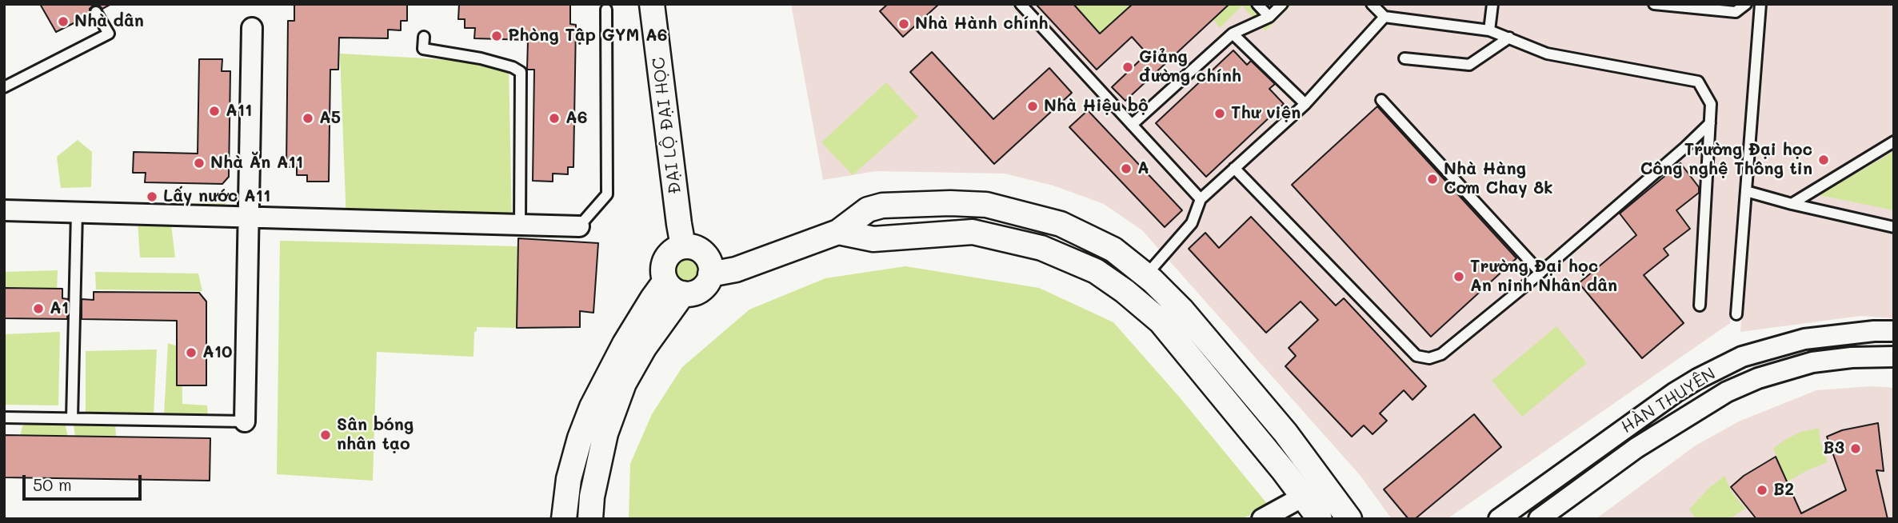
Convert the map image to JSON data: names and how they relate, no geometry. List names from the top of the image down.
{
  "streets": {
    "street": ["ĐẠI LỘ ĐẠI HỌC", "HÀN THUYÊN"]
  },
  "places": [
    "Nhà dân",
    "Nhà Hành chính",
    "Phòng Tập GYM A6",
    "Giảng đường chính",
    "Nhà Hiệu bộ",
    "A11",
    "Thư viện",
    "A5",
    "A6",
    "Trường Đại học Công nghệ Thông tin",
    "Nhà Ăn A11",
    "A",
    "Nhà Hàng Cơm Chay 8k",
    "Lấy nước A11",
    "Trường Đại học An ninh Nhân dân",
    "A1",
    "A10",
    "Sân bóng nhân tạo",
    "B3",
    "B2"
  ],
  "scale_bar": "50 m"
}
